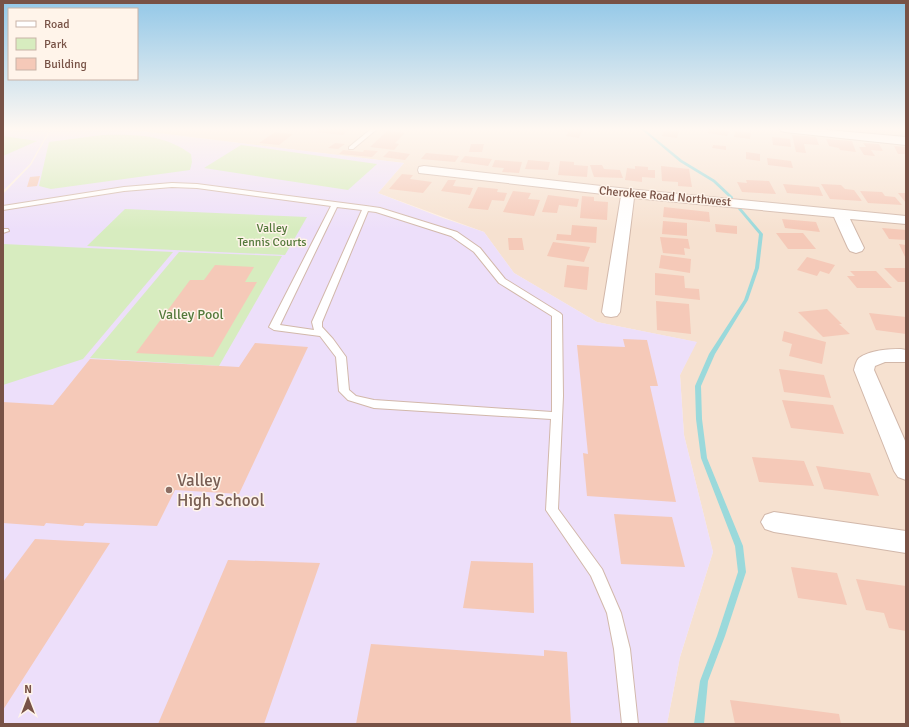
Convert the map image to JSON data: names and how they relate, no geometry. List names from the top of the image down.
{
  "streets": {
    "street": ["Cherokee Road Northwest"]
  },
  "parks": ["Valley Tennis Courts", "Valley Pool"],
  "places": ["Valley High School"],
  "legend": ["Road", "Park", "Building"],
  "north": "top"
}
